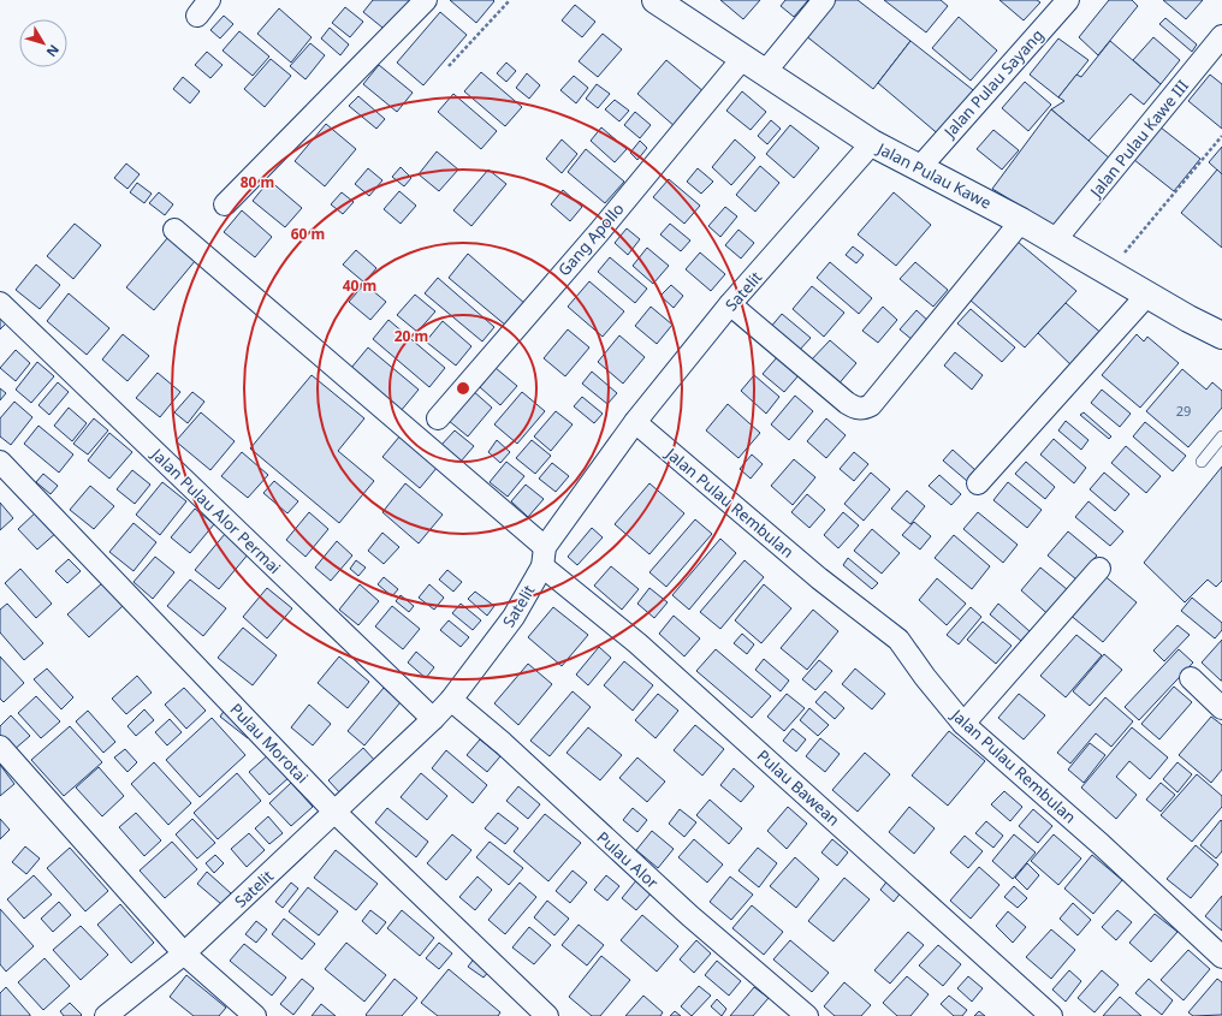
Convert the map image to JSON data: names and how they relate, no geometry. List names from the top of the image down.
{
  "streets": {
    "street": [
      "Jalan Pulau Sayang",
      "Jalan Pulau Kawe III",
      "Jalan Pulau Kawe",
      "Gang Apollo",
      "Satelit",
      "Jalan Pulau Rembulan",
      "Jalan Pulau Alor Permai",
      "Pulau Morotai",
      "Pulau Bawean",
      "Pulau Alor"
    ]
  },
  "crossings": [
    ["Jalan Pulau Sayang", "Jalan Pulau Kawe"],
    ["Jalan Pulau Kawe III", "Jalan Pulau Kawe"],
    ["Jalan Pulau Kawe", "Gang Apollo"],
    ["Jalan Pulau Kawe", "Satelit"],
    ["Satelit", "Jalan Pulau Rembulan"],
    ["Satelit", "Jalan Pulau Alor Permai"],
    ["Satelit", "Pulau Morotai"],
    ["Satelit", "Pulau Bawean"],
    ["Satelit", "Pulau Alor"]
  ],
  "house_numbers": ["29"],
  "north": "bottom right",
  "rings": [
    "80 m",
    "60 m",
    "40 m",
    "20 m"
  ]
}
